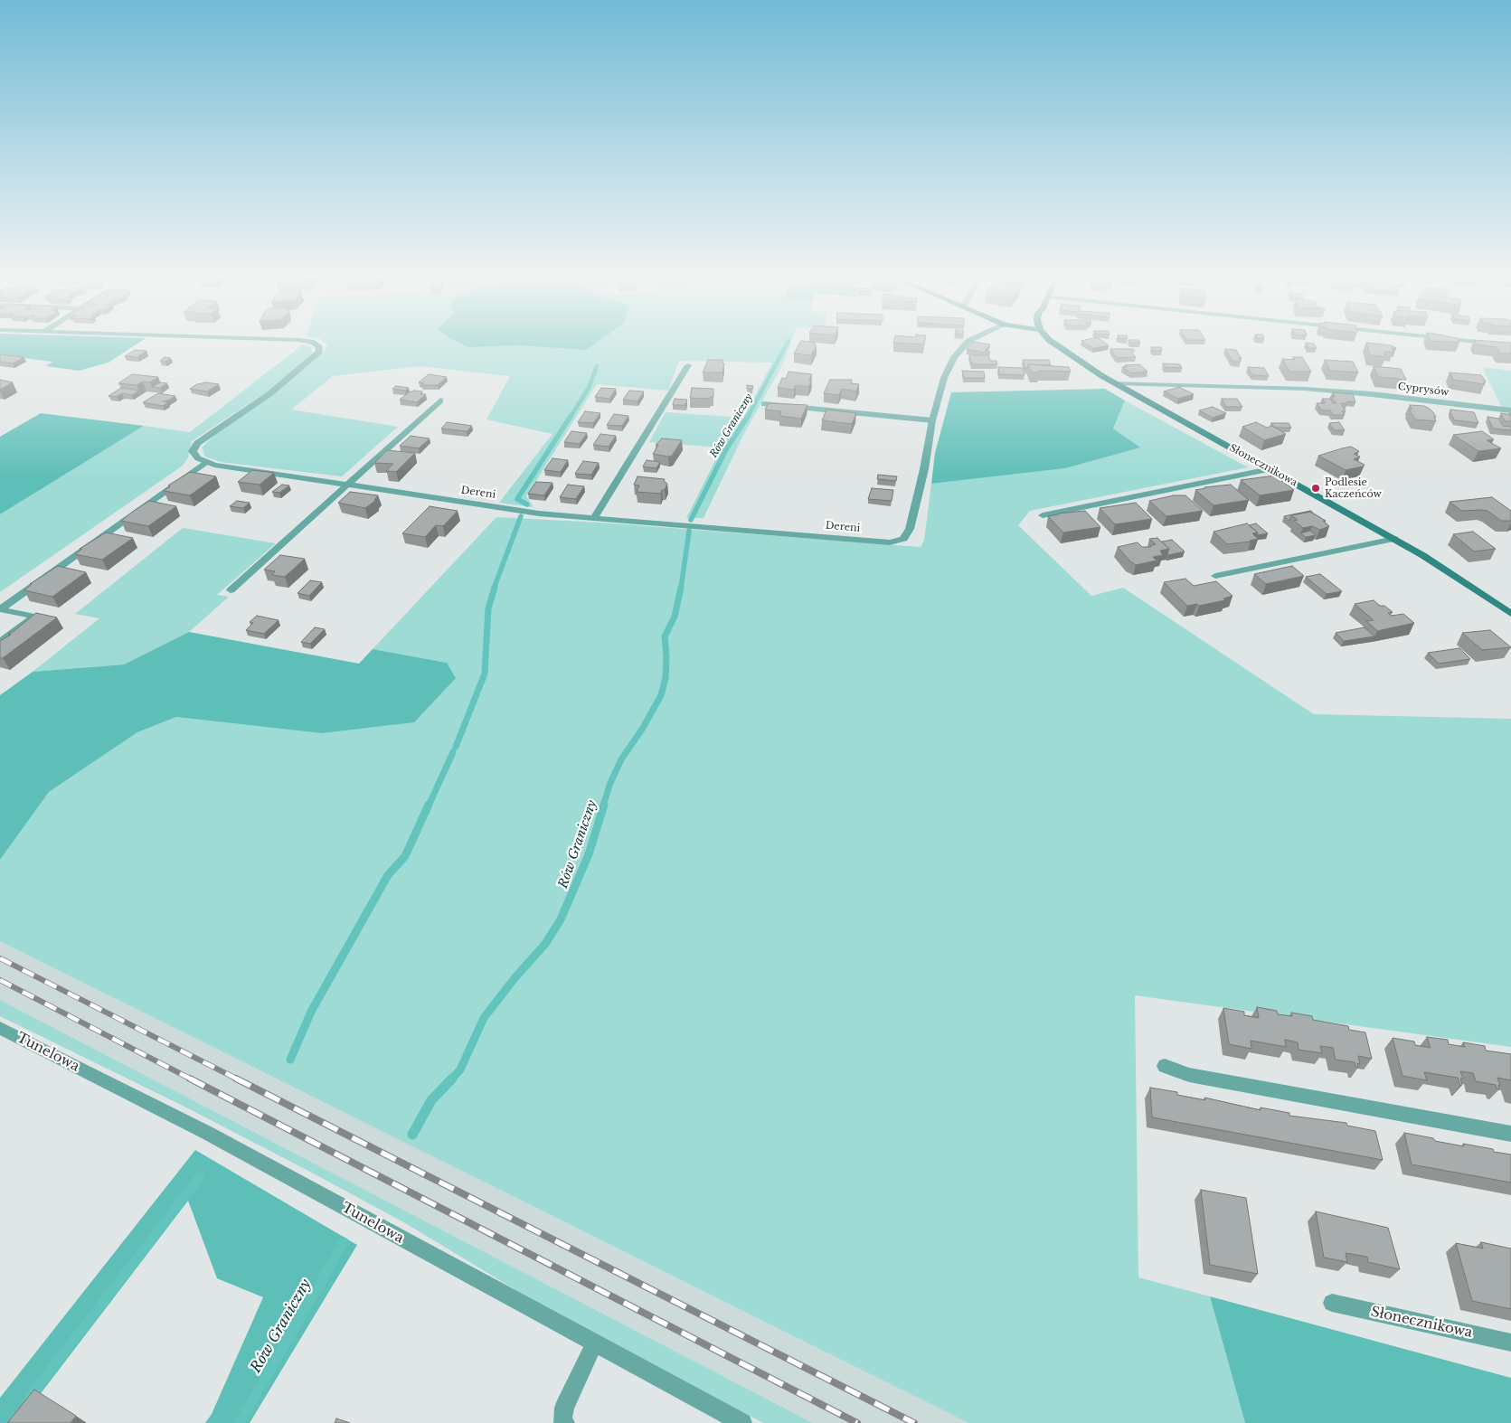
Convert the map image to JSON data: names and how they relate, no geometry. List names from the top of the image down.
{
  "streets": {
    "street": [
      "Cyprysów",
      "Słonecznikowa",
      "Dereni",
      "Tunelowa"
    ]
  },
  "crossings": [
    ["Cyprysów", "Słonecznikowa"]
  ],
  "water": ["Rów Graniczny"],
  "places": ["Podlesie Kaczeńców"]
}
